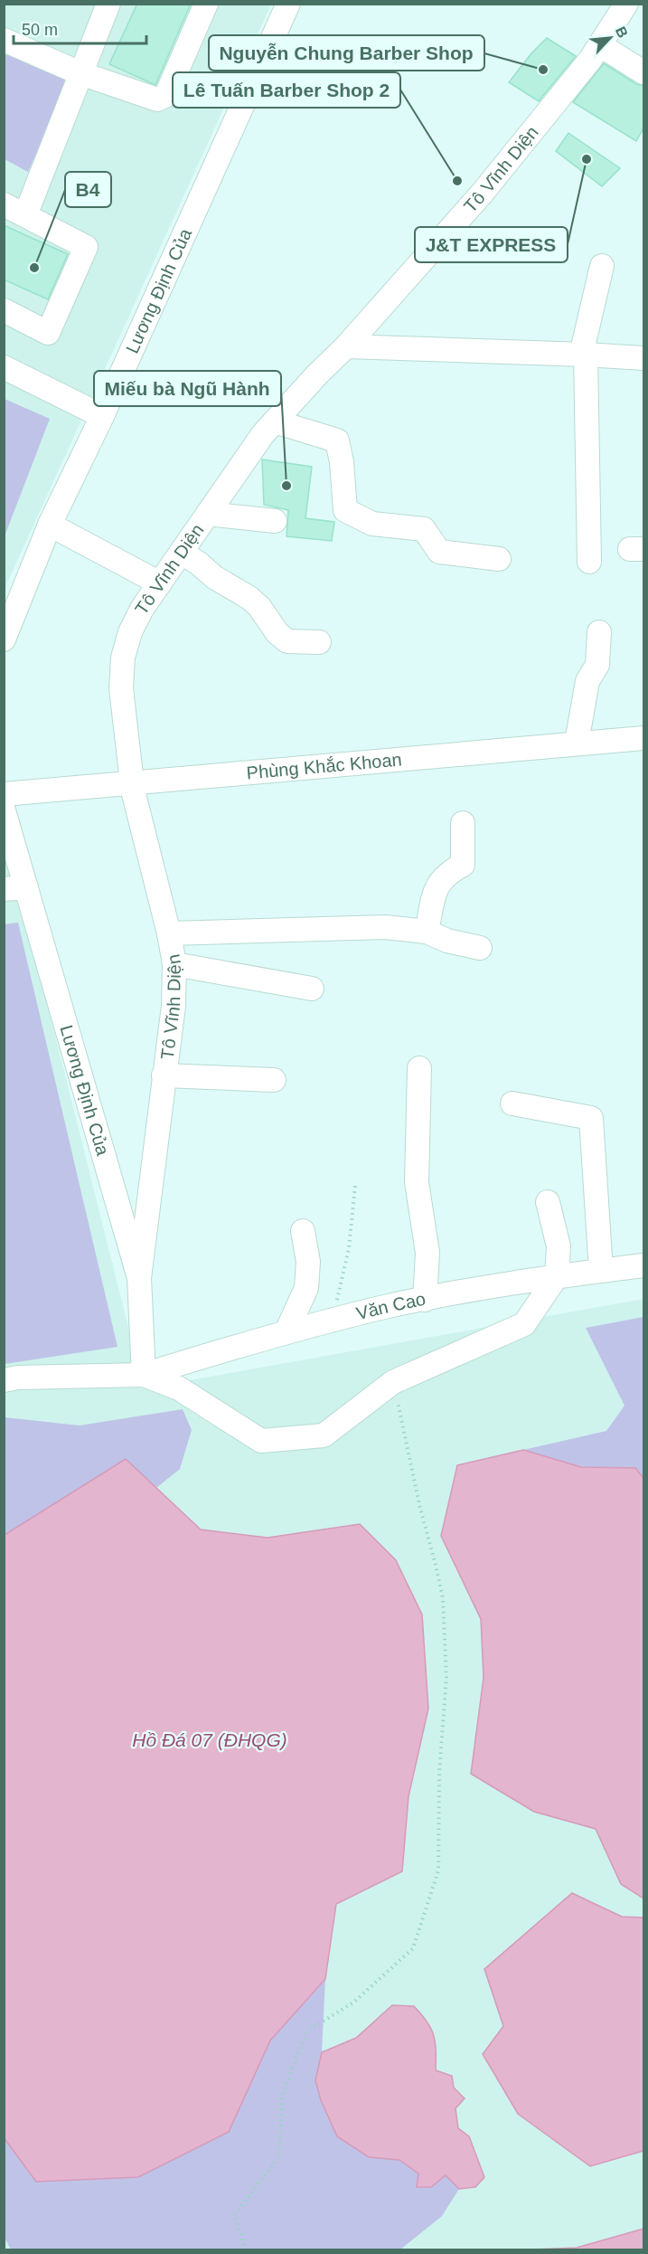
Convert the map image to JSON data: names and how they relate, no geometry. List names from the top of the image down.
{
  "streets": {
    "street": [
      "Tô Vĩnh Diện",
      "Lương Định Của",
      "Phùng Khắc Khoan",
      "Văn Cao"
    ]
  },
  "crossings": [
    ["Tô Vĩnh Diện", "Lương Định Của"],
    ["Tô Vĩnh Diện", "Phùng Khắc Khoan"],
    ["Lương Định Của", "Văn Cao"]
  ],
  "water": ["Hồ Đá 07 (ĐHQG)"],
  "places": [
    "Nguyễn Chung Barber Shop",
    "J&T EXPRESS",
    "Lê Tuấn Barber Shop 2",
    "B4",
    "Miếu bà Ngũ Hành"
  ],
  "scale_bar": "50 m",
  "north": "top right"
}
